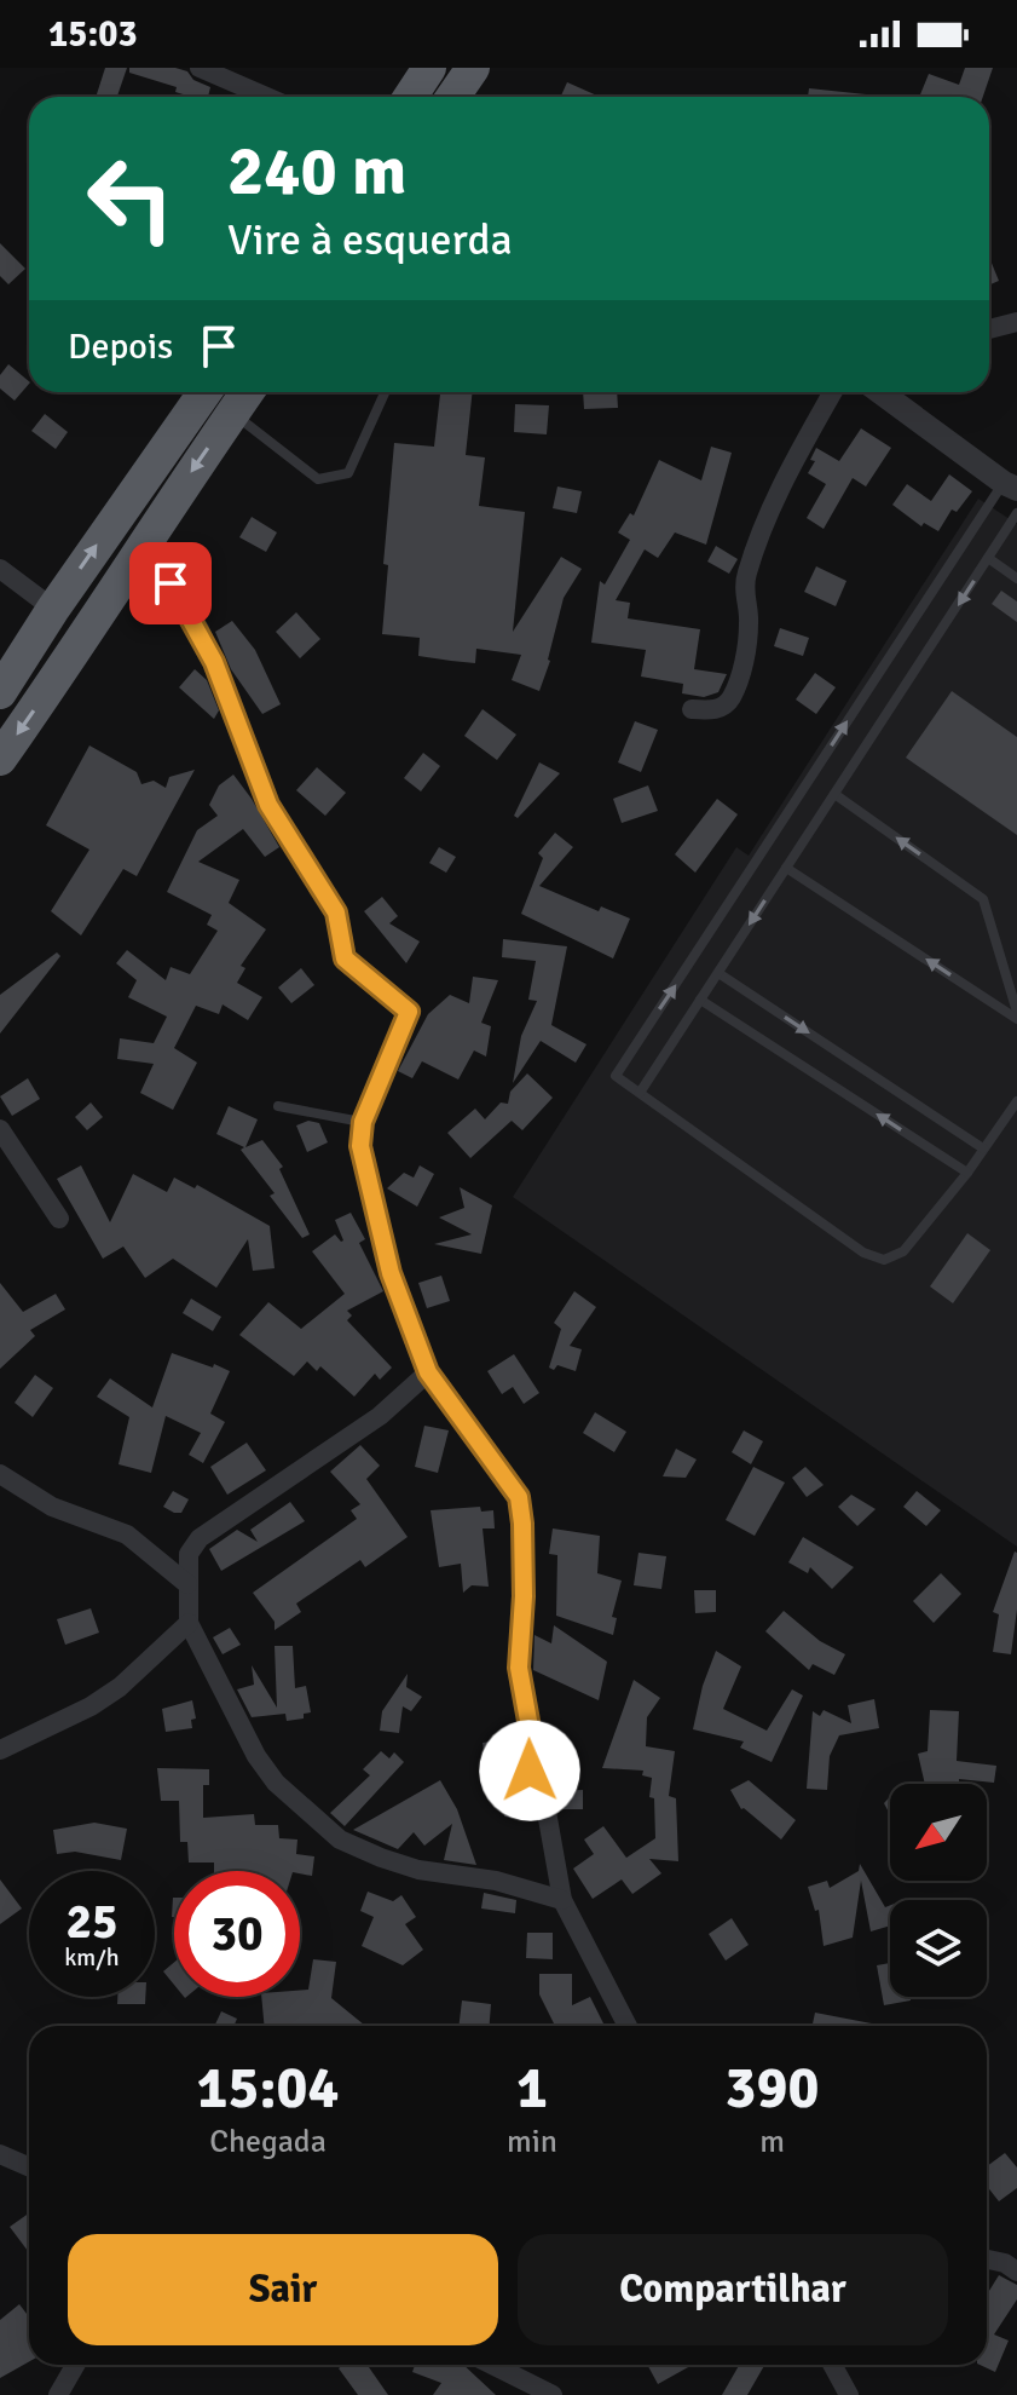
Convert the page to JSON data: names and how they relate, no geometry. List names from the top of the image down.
{
  "north": "bottom left",
  "page": {
    "status": "15:03",
    "turn": ["240 m", "Vire à esquerda"],
    "then": "Depois",
    "speed": "25 km/h",
    "limit": "30",
    "eta": [
      "15:04",
      "Chegada",
      "1",
      "min",
      "390",
      "m"
    ],
    "buttons": ["Sair", "Compartilhar"]
  }
}
